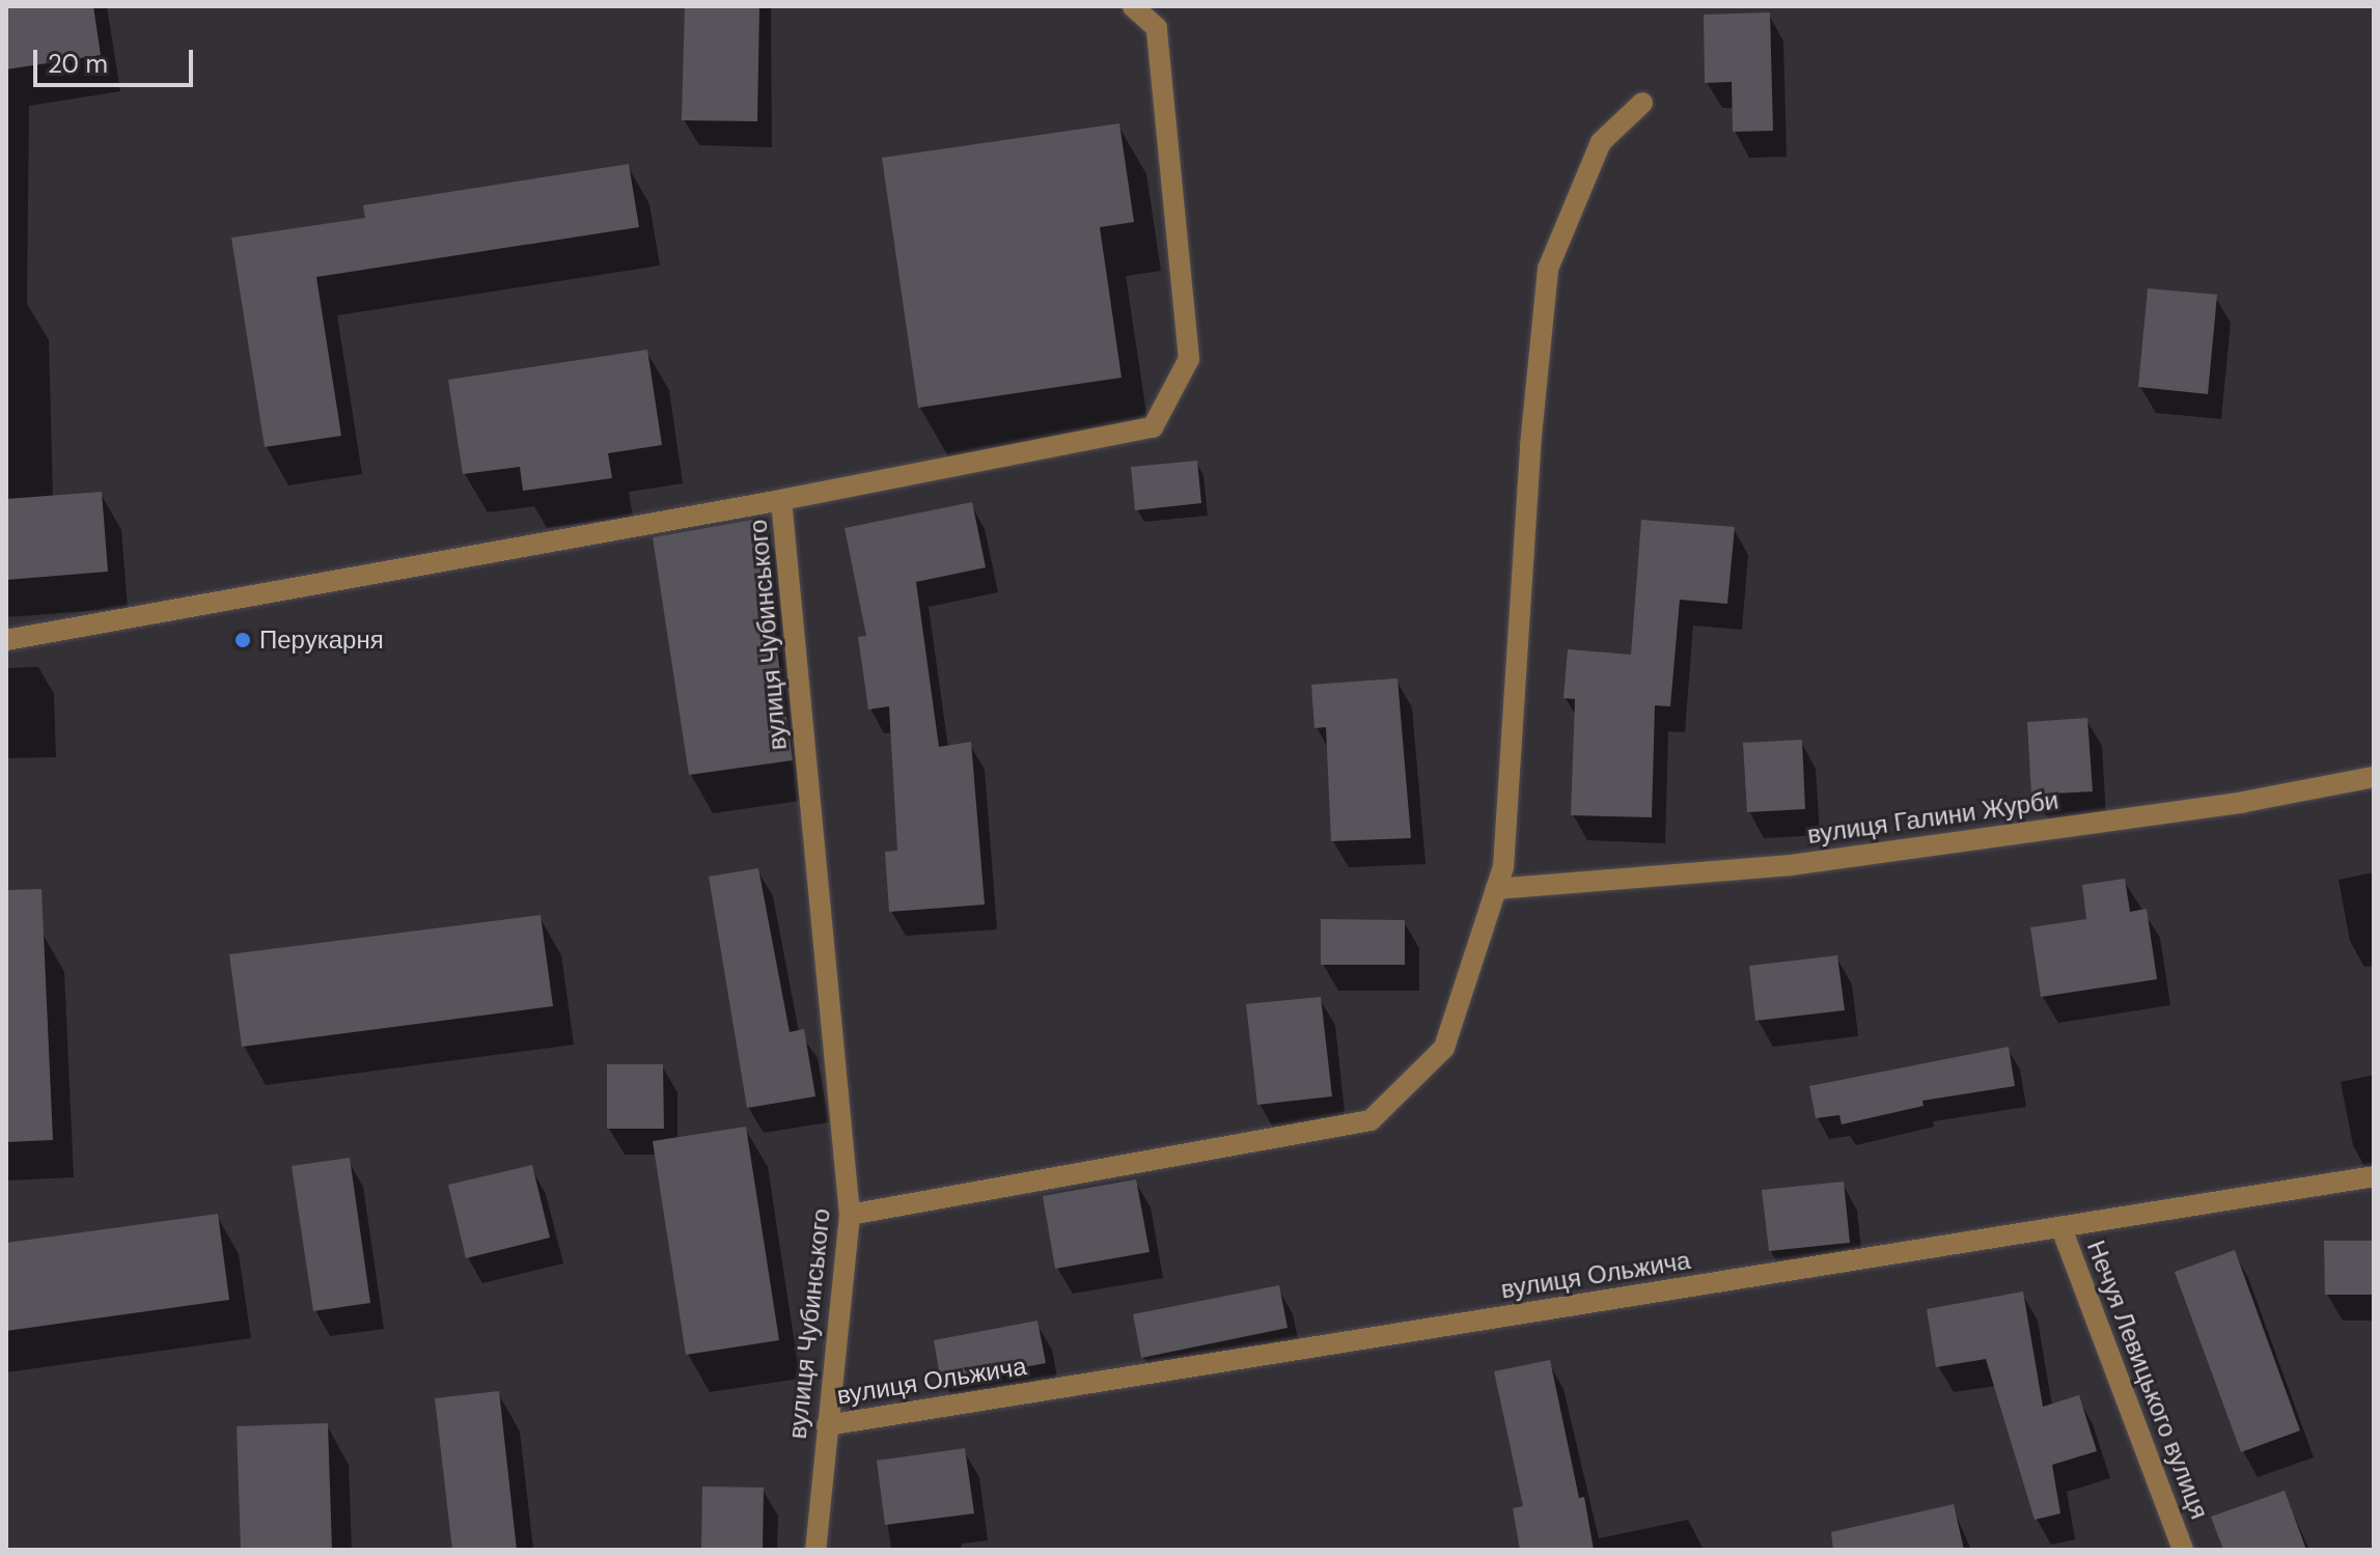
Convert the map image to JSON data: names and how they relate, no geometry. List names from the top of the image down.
{
  "streets": {
    "street": [
      "вулиця Чубинського",
      "вулиця Галини Журби",
      "вулиця Ольжича",
      "Нечуя Левицького вулиця"
    ]
  },
  "crossings": [
    ["вулиця Чубинського", "вулиця Ольжича"],
    ["вулиця Ольжича", "Нечуя Левицького вулиця"]
  ],
  "places": ["Перукарня"],
  "scale_bar": "20 m"
}
